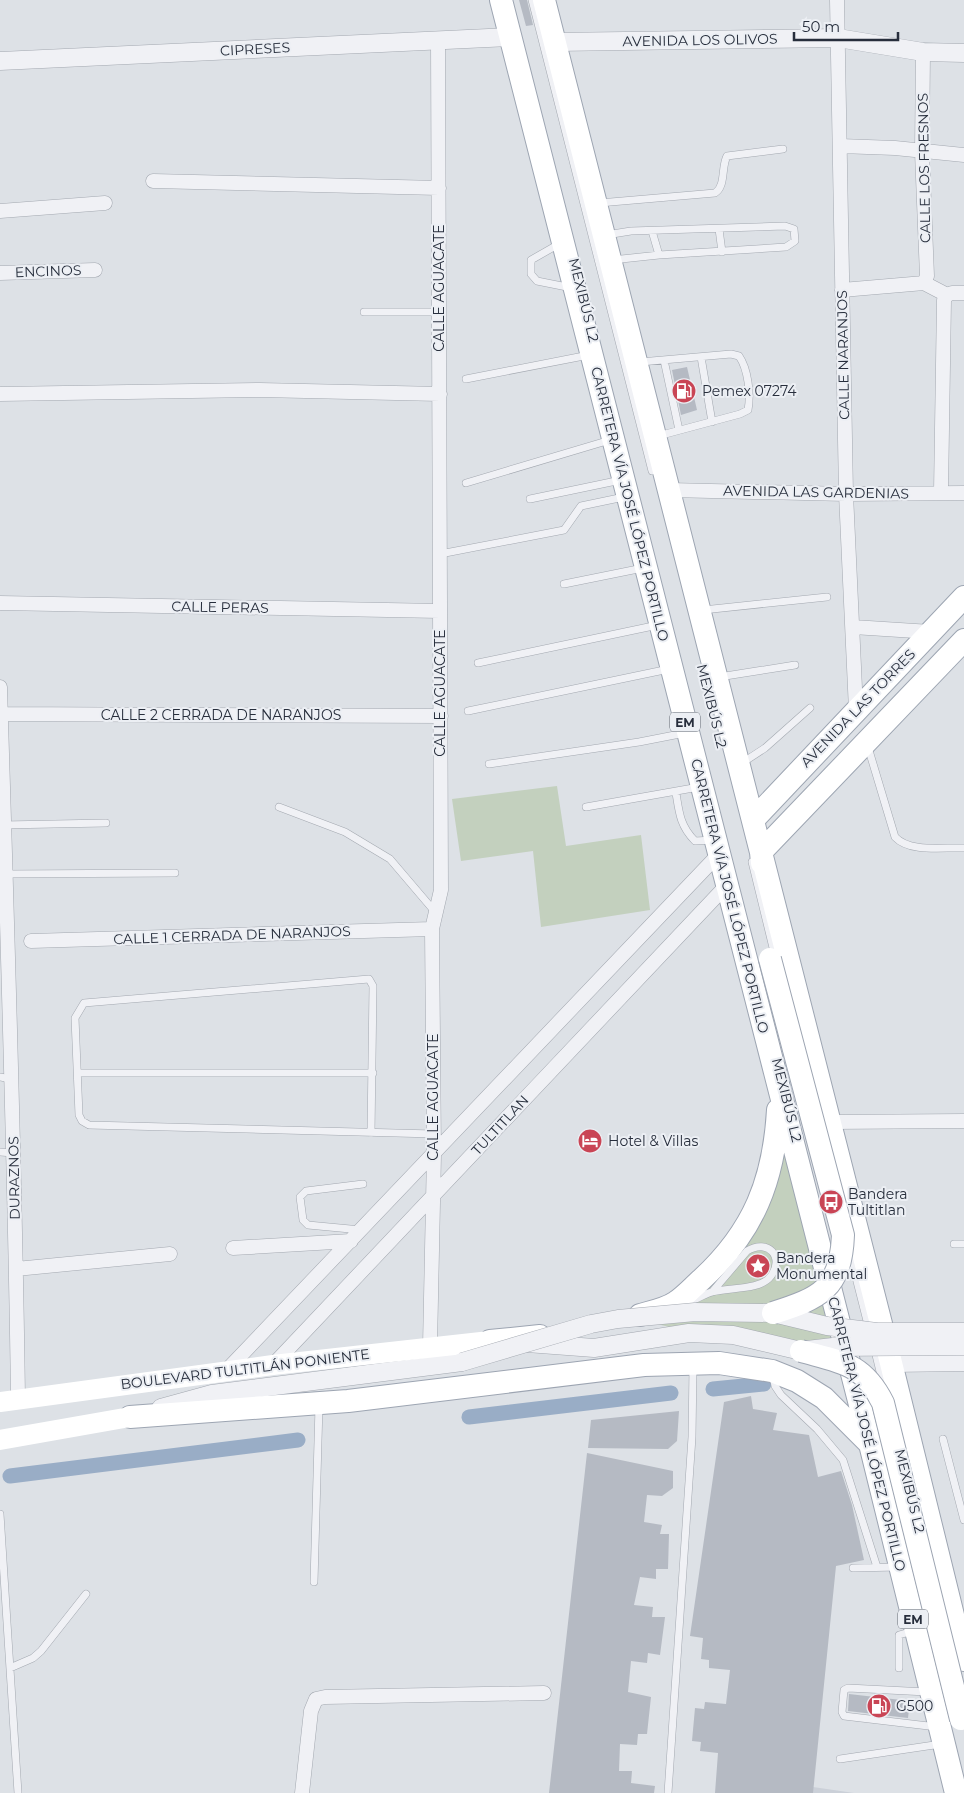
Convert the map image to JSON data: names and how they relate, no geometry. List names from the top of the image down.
{
  "streets": {
    "main road": [
      "CARRETERA VÍA JOSÉ LÓPEZ PORTILLO",
      "AVENIDA LAS TORRES",
      "EM",
      "BOULEVARD TULTITLÁN PONIENTE"
    ],
    "street": [
      "AVENIDA LOS OLIVOS",
      "CIPRESES",
      "CALLE LOS FRESNOS",
      "ENCINOS",
      "CALLE AGUACATE",
      "CALLE NARANJOS",
      "AVENIDA LAS GARDENIAS",
      "CALLE PERAS",
      "CALLE 2 CERRADA DE NARANJOS",
      "CALLE 1 CERRADA DE NARANJOS",
      "TULTITLAN",
      "DURAZNOS"
    ],
    "lane": ["MEXIBÚS L2"]
  },
  "crossings": [
    ["AVENIDA LOS OLIVOS", "CALLE LOS FRESNOS"],
    ["AVENIDA LOS OLIVOS", "CALLE NARANJOS"],
    ["CIPRESES", "CALLE AGUACATE"],
    ["CIPRESES", "CARRETERA VÍA JOSÉ LÓPEZ PORTILLO"],
    ["CALLE AGUACATE", "CALLE PERAS"],
    ["CALLE AGUACATE", "CALLE 2 CERRADA DE NARANJOS"],
    ["CALLE AGUACATE", "CALLE 1 CERRADA DE NARANJOS"],
    ["CALLE AGUACATE", "TULTITLAN"],
    ["CALLE AGUACATE", "BOULEVARD TULTITLÁN PONIENTE"],
    ["MEXIBÚS L2", "AVENIDA LAS GARDENIAS"],
    ["CALLE NARANJOS", "AVENIDA LAS GARDENIAS"],
    ["CALLE NARANJOS", "AVENIDA LAS TORRES"],
    ["CARRETERA VÍA JOSÉ LÓPEZ PORTILLO", "TULTITLAN"],
    ["CALLE 2 CERRADA DE NARANJOS", "DURAZNOS"],
    ["TULTITLAN", "BOULEVARD TULTITLÁN PONIENTE"],
    ["DURAZNOS", "BOULEVARD TULTITLÁN PONIENTE"]
  ],
  "places": {
    "fuel station": ["Pemex 07274", "G500"],
    "hotel": ["Hotel & Villas"],
    "bus stop": ["Bandera Tultitlan"],
    "place": ["Bandera Monumental"]
  },
  "scale_bar": "50 m"
}
